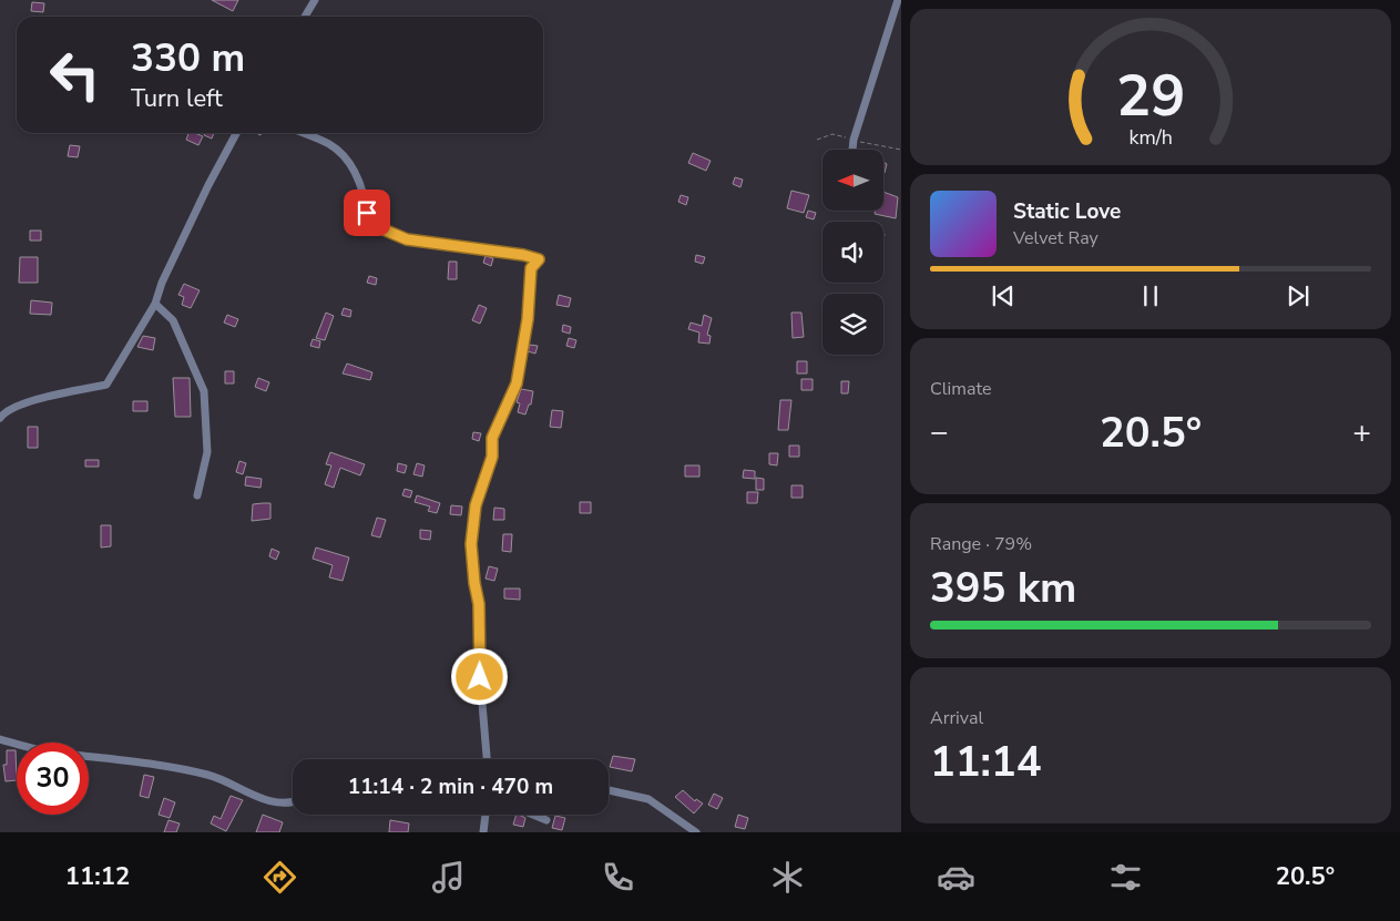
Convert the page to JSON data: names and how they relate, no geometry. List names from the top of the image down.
{
  "north": "left",
  "page": {
    "turn": ["330 m", "Turn left"],
    "song": ["Static Love", "Velvet Ray"],
    "tile": [
      "Climate",
      ["Range · 79%", "395 km"],
      ["Arrival", "11:14"]
    ],
    "heat": ["−", "20.5°", "+"],
    "limit": "30",
    "trip": "11:14 · 2 min · 470 m",
    "tabs": ["11:12", "20.5°"],
    "gauge": ["29", "km/h"]
  }
}
